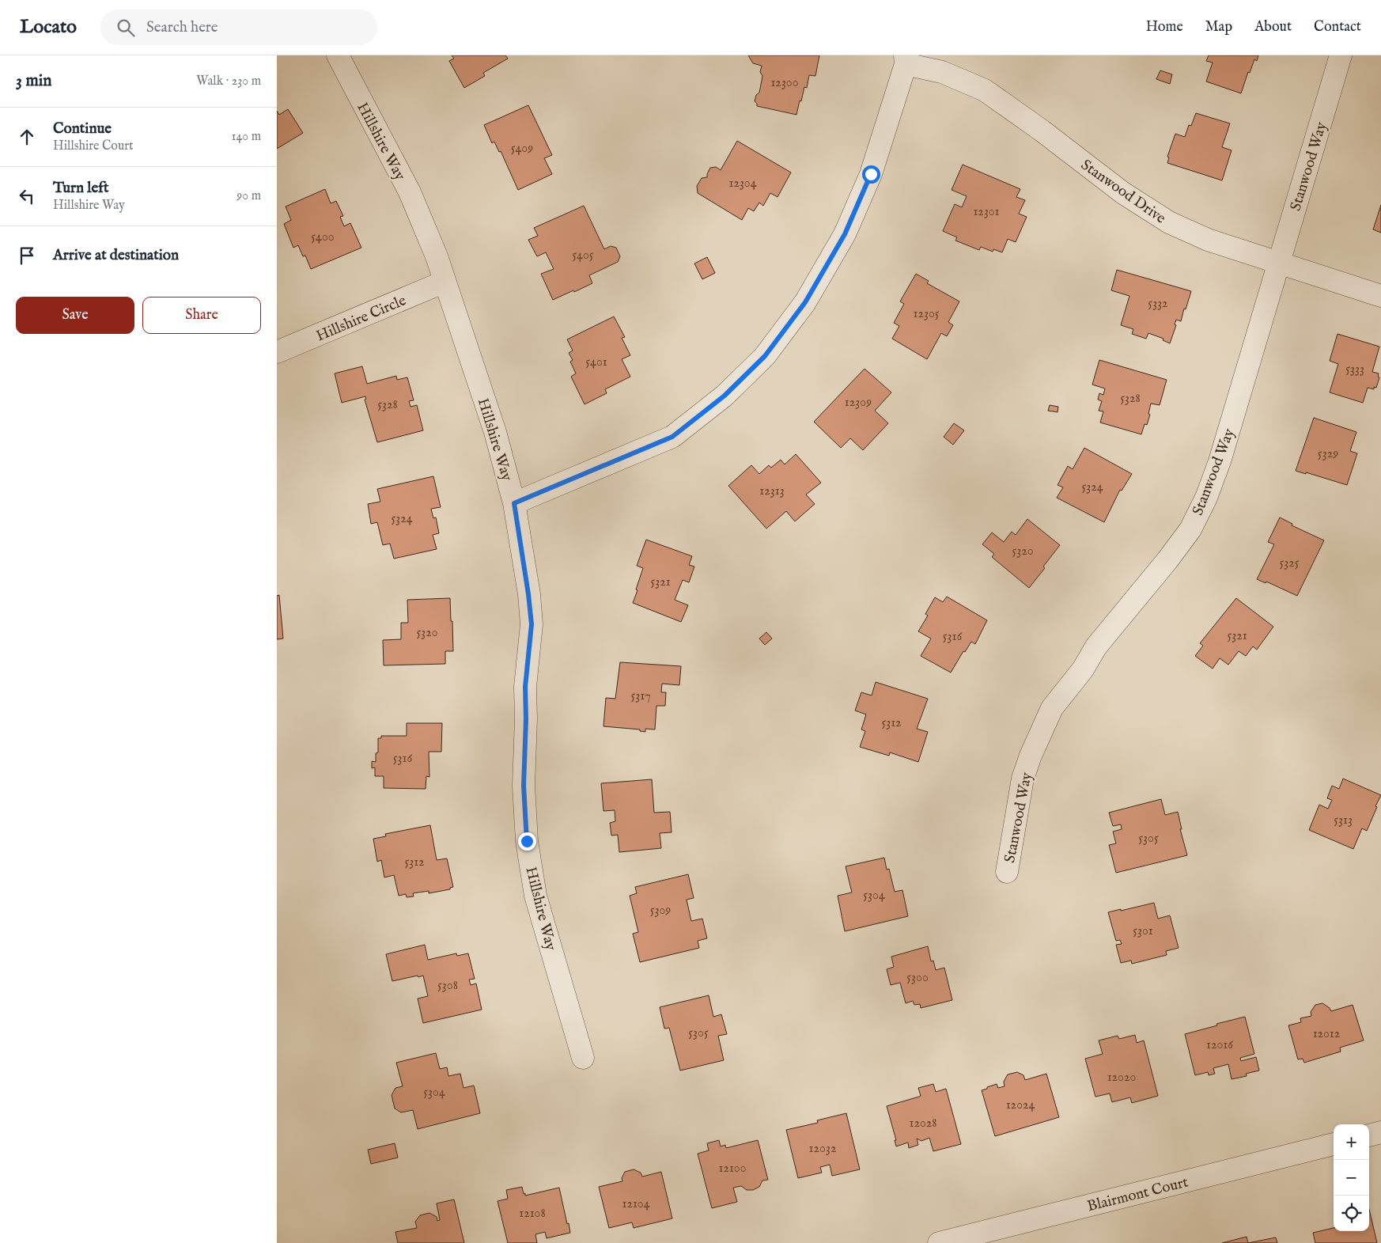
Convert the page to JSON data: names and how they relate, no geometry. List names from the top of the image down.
{
  "streets": {
    "street": [
      "Hillshire Way",
      "Stanwood Way",
      "Stanwood Drive",
      "Hillshire Circle",
      "Blairmont Court"
    ]
  },
  "crossings": [
    ["Hillshire Way", "Hillshire Circle"],
    ["Stanwood Way", "Stanwood Drive"]
  ],
  "house_numbers": [
    "12300",
    "5409",
    "12304",
    "12301",
    "5400",
    "5405",
    "5332",
    "12305",
    "5401",
    "5333",
    "5328",
    "12309",
    "5328",
    "5329",
    "5324",
    "12313",
    "5324",
    "5320",
    "5325",
    "5321",
    "5320",
    "5321",
    "5316",
    "5317",
    "5312",
    "5316",
    "5313",
    "5305",
    "5312",
    "5304",
    "5309",
    "5301",
    "5300",
    "5308",
    "5305",
    "12012",
    "12016",
    "12020",
    "5304",
    "12024",
    "12028",
    "12032",
    "12100",
    "12104",
    "12108"
  ],
  "page": {
    "header": "Locato",
    "search": "Search here",
    "nav": [
      "Home",
      "Map",
      "About",
      "Contact"
    ],
    "heading": ["3 min", "Walk · 230 m"],
    "list": [
      ["Continue", "Hillshire Court", "140 m"],
      ["Turn left", "Hillshire Way", "90 m"],
      "Arrive at destination"
    ],
    "buttons": ["Save", "Share"],
    "map_buttons": ["+", "−"]
  }
}
